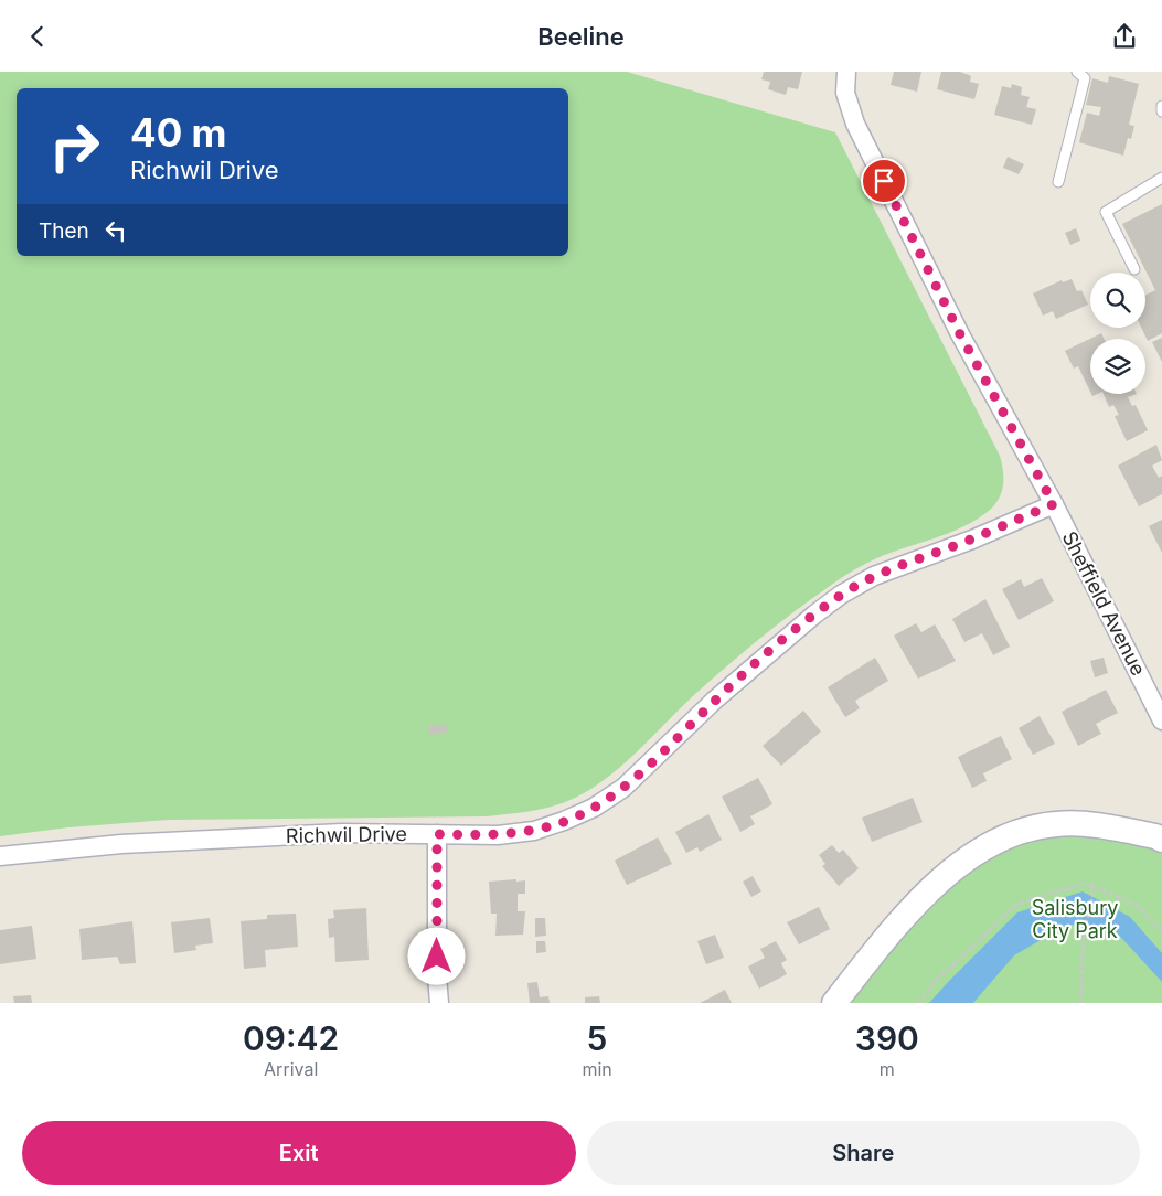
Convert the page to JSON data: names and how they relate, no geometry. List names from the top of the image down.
{
  "streets": {
    "street": ["Sheffield Avenue", "Richwil Drive"]
  },
  "crossings": [
    ["Sheffield Avenue", "Richwil Drive"]
  ],
  "parks": ["Salisbury City Park"],
  "page": {
    "header": "Beeline",
    "turn": ["40 m", "Richwil Drive"],
    "then": "Then",
    "eta": [
      "09:42",
      "Arrival",
      "5",
      "min",
      "390",
      "m"
    ],
    "buttons": ["Exit", "Share"]
  }
}
